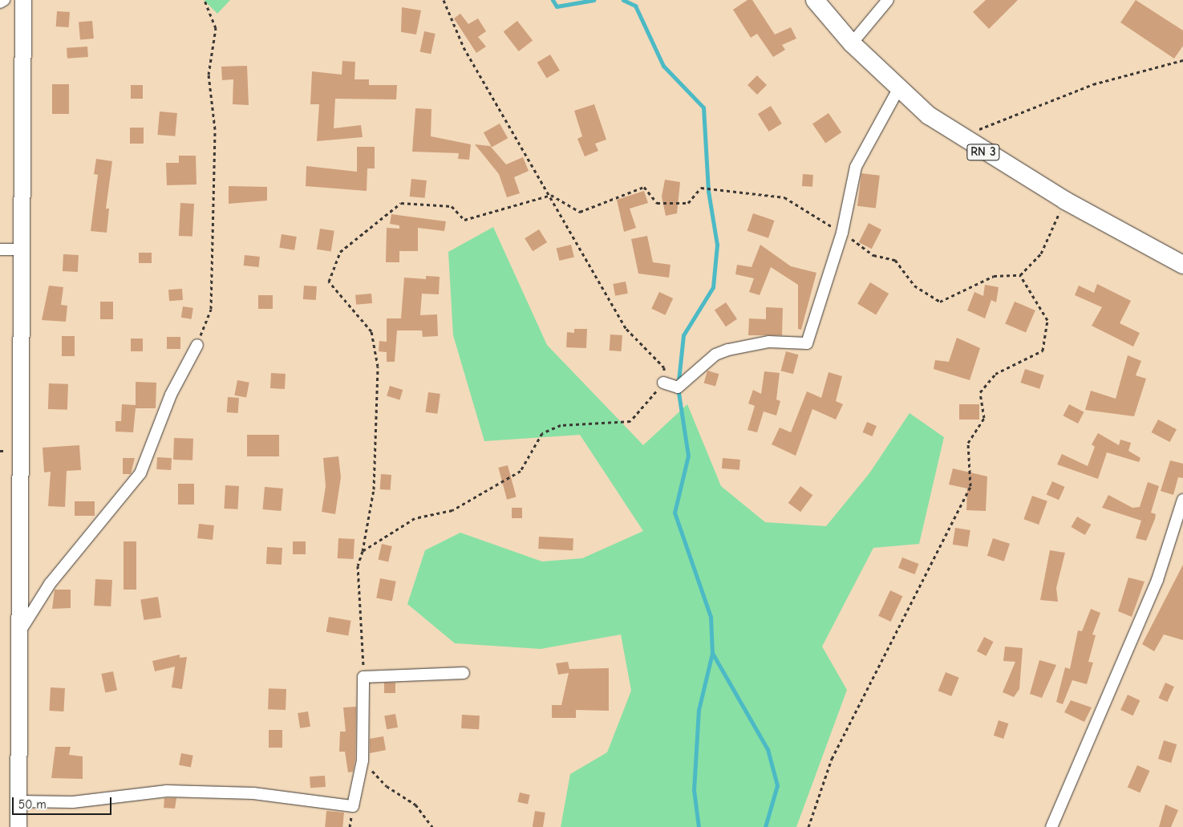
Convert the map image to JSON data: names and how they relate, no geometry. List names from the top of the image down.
{
  "streets": {
    "main road": ["RN 3"]
  },
  "scale_bar": "50 m"
}
